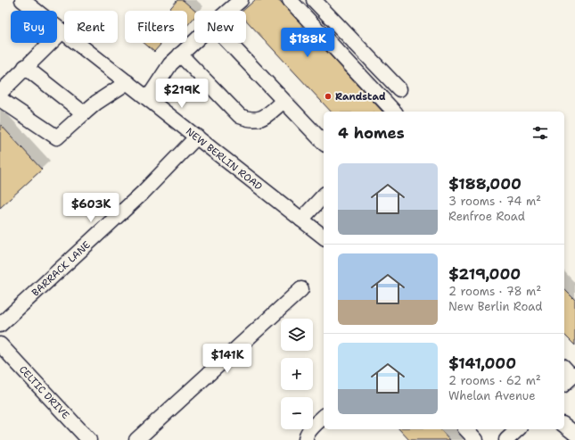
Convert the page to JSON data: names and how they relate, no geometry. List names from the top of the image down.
{
  "streets": {
    "street": ["NEW BERLIN ROAD", "BARRACK LANE", "CELTIC DRIVE"]
  },
  "crossings": [
    ["NEW BERLIN ROAD", "BARRACK LANE"]
  ],
  "places": ["Randstad"],
  "page": {
    "chip": [
      "Buy",
      "Rent",
      "Filters",
      "New"
    ],
    "price": [
      "$188K",
      "$219K",
      "$603K",
      "$141K"
    ],
    "heading": "4 homes",
    "list": [
      {
        "name": "$188,000",
        "note": "3 rooms · 74 m² · Renfroe Road"
      },
      {
        "name": "$219,000",
        "note": "2 rooms · 78 m² · New Berlin Road"
      },
      {
        "name": "$141,000",
        "note": "2 rooms · 62 m² · Whelan Avenue"
      }
    ],
    "map_buttons": ["+", "−"]
  }
}
